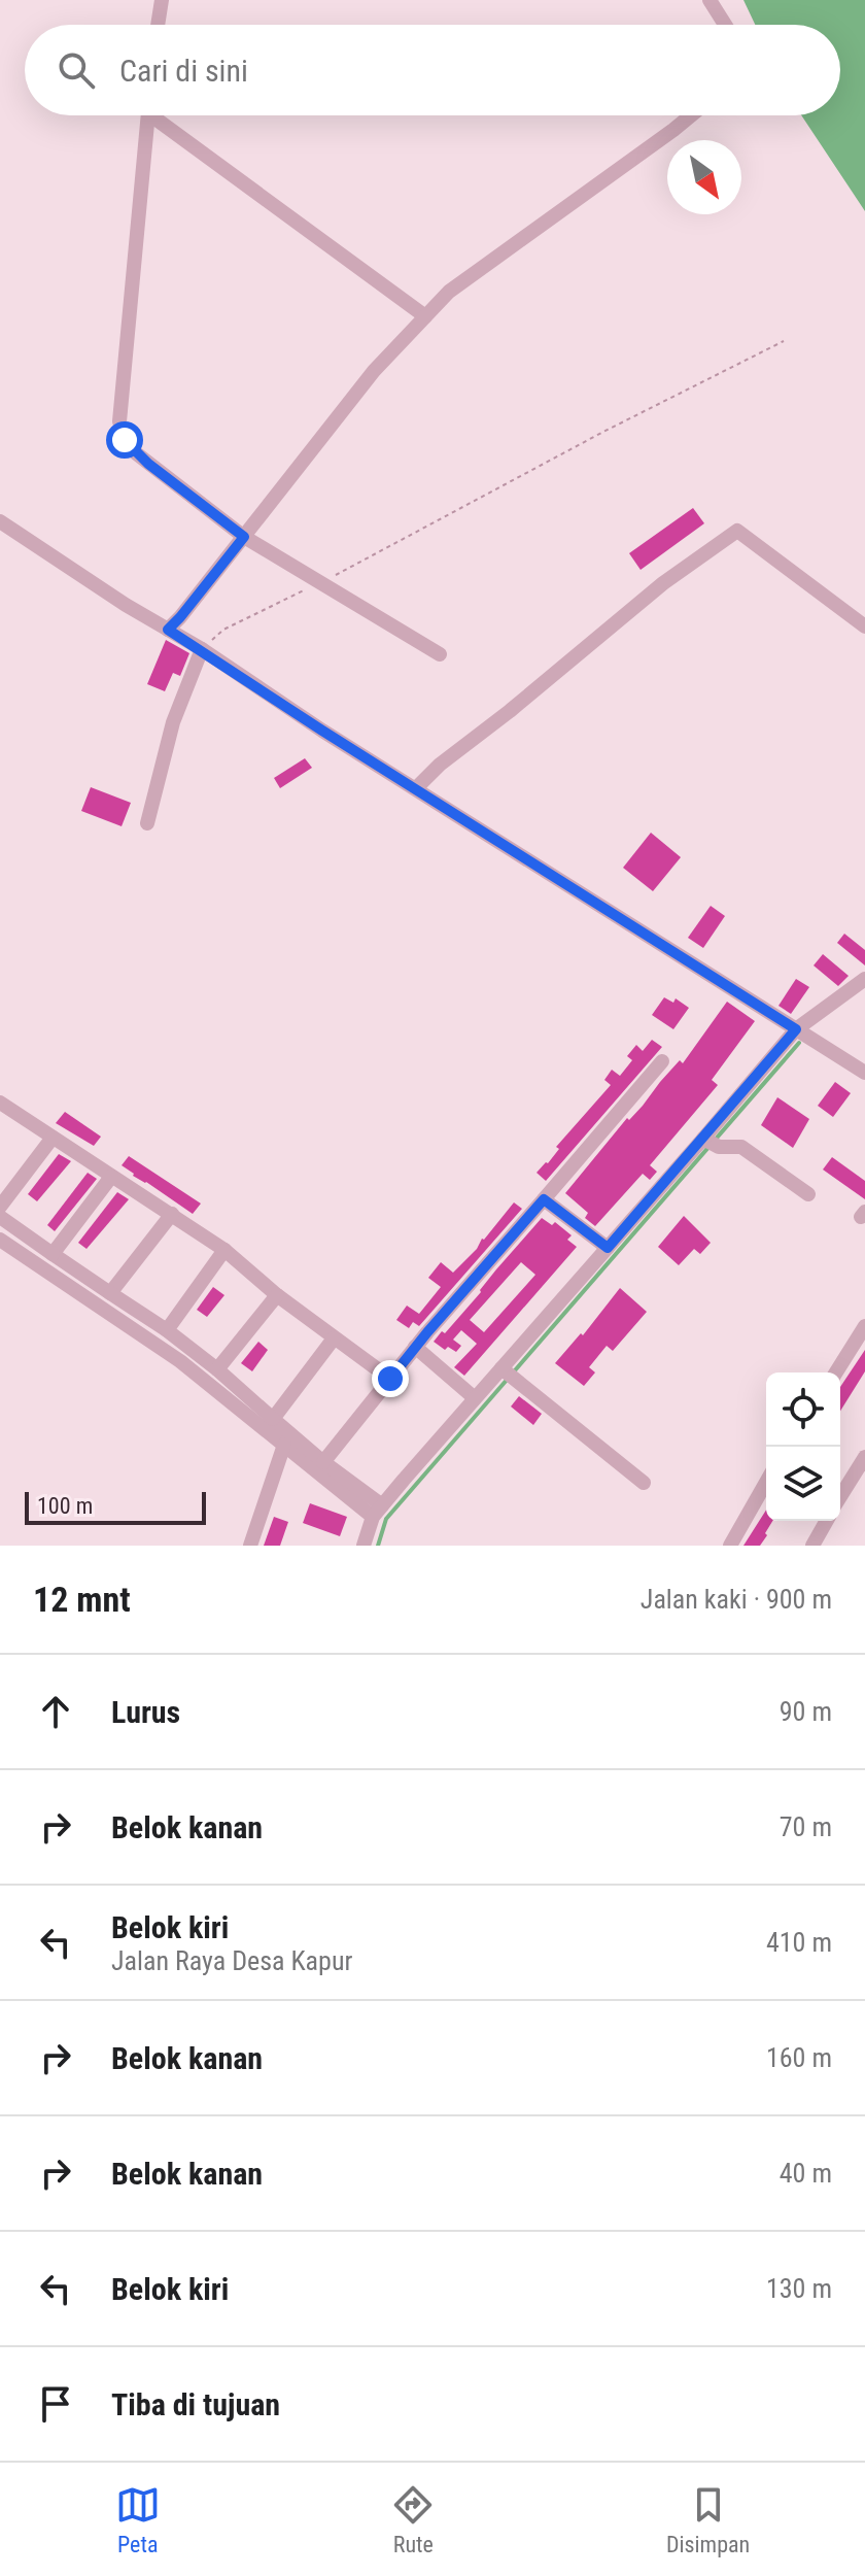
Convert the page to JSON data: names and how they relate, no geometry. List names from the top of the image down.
{
  "scale_bar": "100 m",
  "north": "bottom right",
  "page": {
    "search": "Cari di sini",
    "scale": "100 m",
    "heading": ["12 mnt", "Jalan kaki · 900 m"],
    "list": [
      ["Lurus", "90 m"],
      ["Belok kanan", "70 m"],
      ["Belok kiri", "Jalan Raya Desa Kapur", "410 m"],
      ["Belok kanan", "160 m"],
      ["Belok kanan", "40 m"],
      ["Belok kiri", "130 m"],
      "Tiba di tujuan"
    ],
    "nav": ["Peta", "Rute", "Disimpan"]
  }
}
